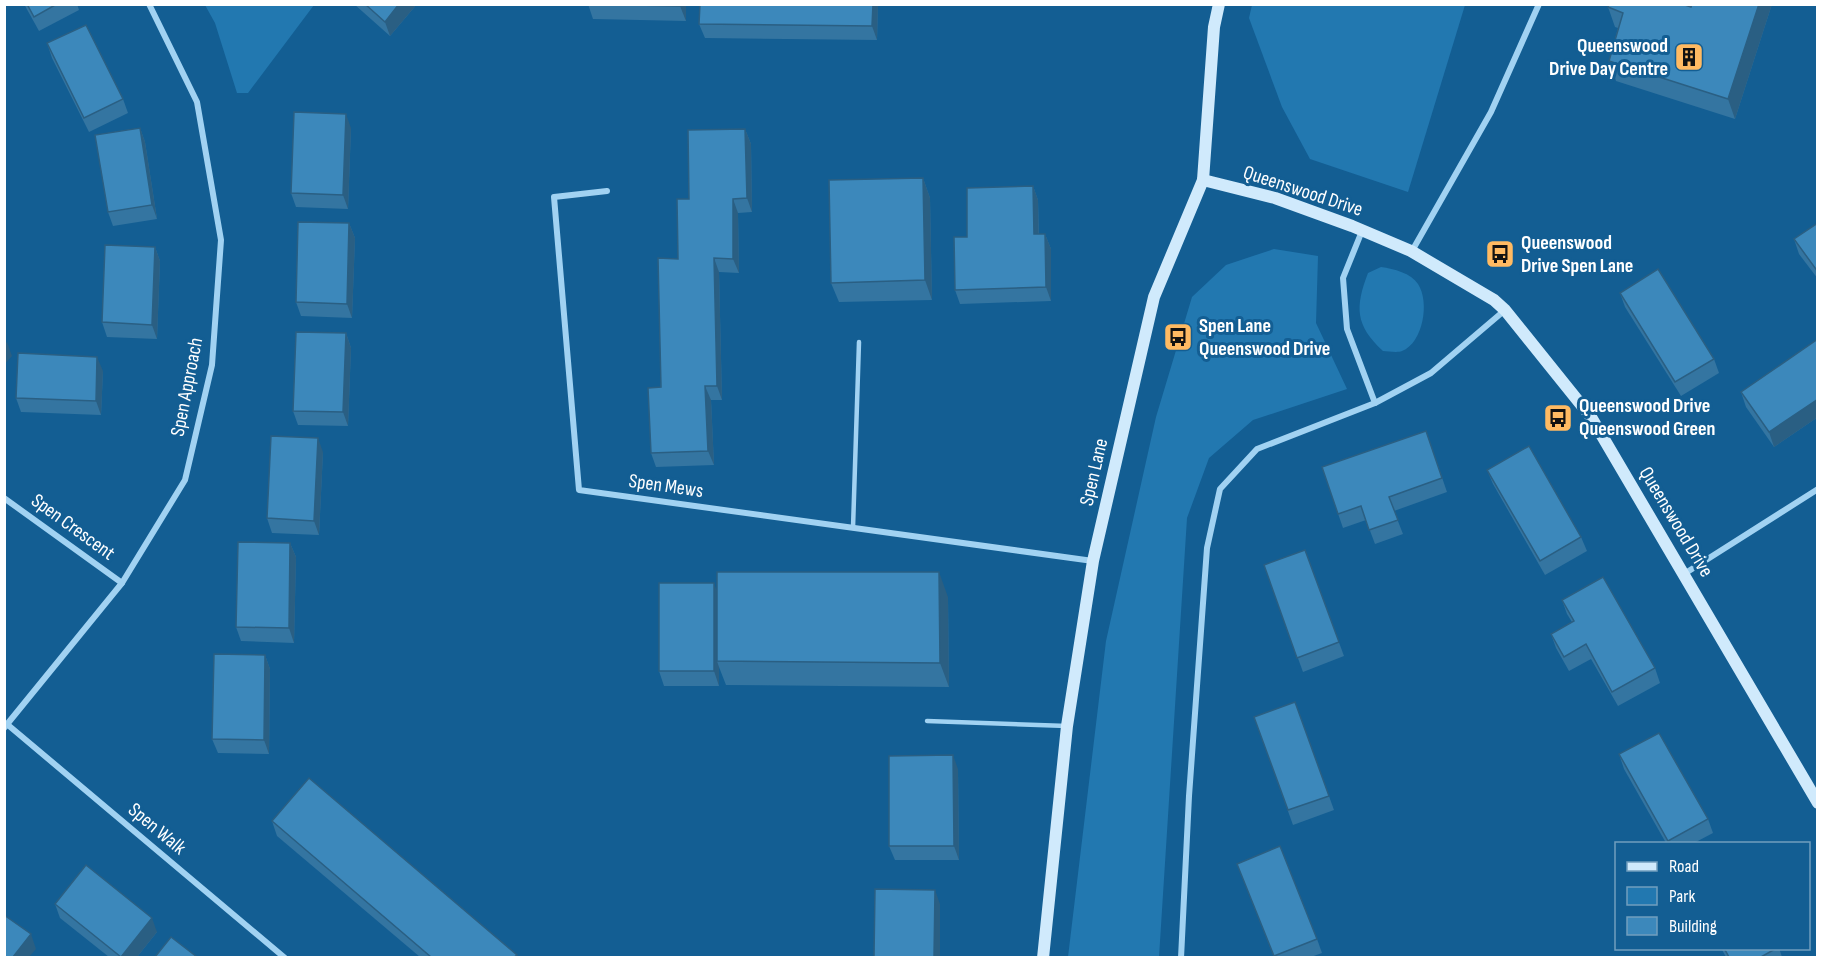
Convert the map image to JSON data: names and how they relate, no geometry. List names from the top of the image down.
{
  "streets": {
    "street": [
      "Queenswood Drive",
      "Spen Approach",
      "Spen Lane",
      "Spen Mews",
      "Spen Crescent",
      "Spen Walk"
    ]
  },
  "crossings": [
    ["Queenswood Drive", "Spen Lane"],
    ["Spen Approach", "Spen Crescent"],
    ["Spen Approach", "Spen Walk"],
    ["Spen Lane", "Spen Mews"]
  ],
  "places": {
    "building": ["Queenswood Drive Day Centre"],
    "bus stop": ["Queenswood Drive Spen Lane", "Spen Lane Queenswood Drive", "Queenswood Drive Queenswood Green"]
  },
  "legend": ["Road", "Park", "Building"]
}
